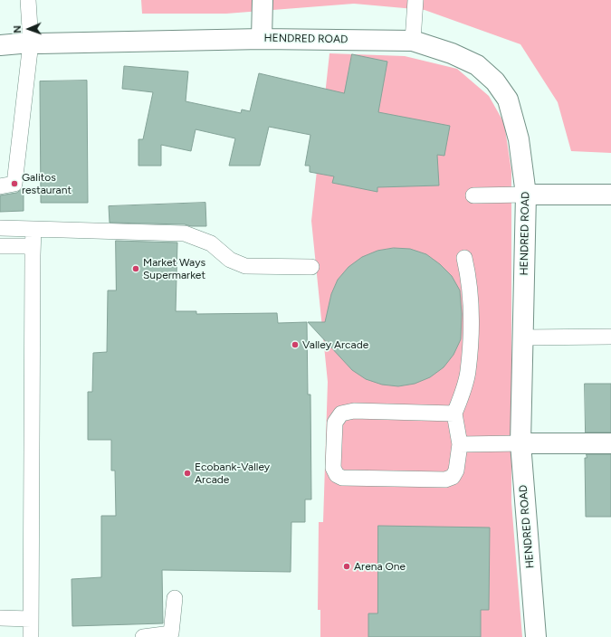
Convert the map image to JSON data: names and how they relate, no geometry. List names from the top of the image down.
{
  "streets": {
    "street": ["HENDRED ROAD"]
  },
  "places": [
    "Galitos restaurant",
    "Market Ways Supermarket",
    "Valley Arcade",
    "Ecobank-Valley Arcade",
    "Arena One"
  ],
  "north": "left"
}
